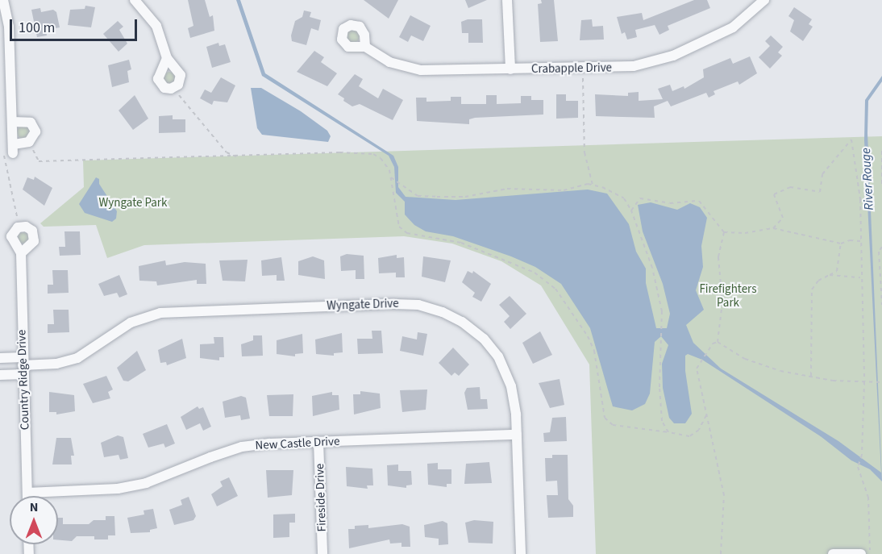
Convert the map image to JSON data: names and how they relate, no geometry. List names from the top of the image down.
{
  "streets": {
    "street": [
      "Crabapple Drive",
      "Wyngate Drive",
      "Country Ridge Drive",
      "New Castle Drive",
      "Fireside Drive"
    ]
  },
  "crossings": [
    ["Wyngate Drive", "Country Ridge Drive"],
    ["Wyngate Drive", "New Castle Drive"],
    ["Country Ridge Drive", "New Castle Drive"],
    ["New Castle Drive", "Fireside Drive"]
  ],
  "water": ["River Rouge"],
  "parks": ["Wyngate Park", "Firefighters Park"],
  "scale_bar": "100 m",
  "north": "top"
}
